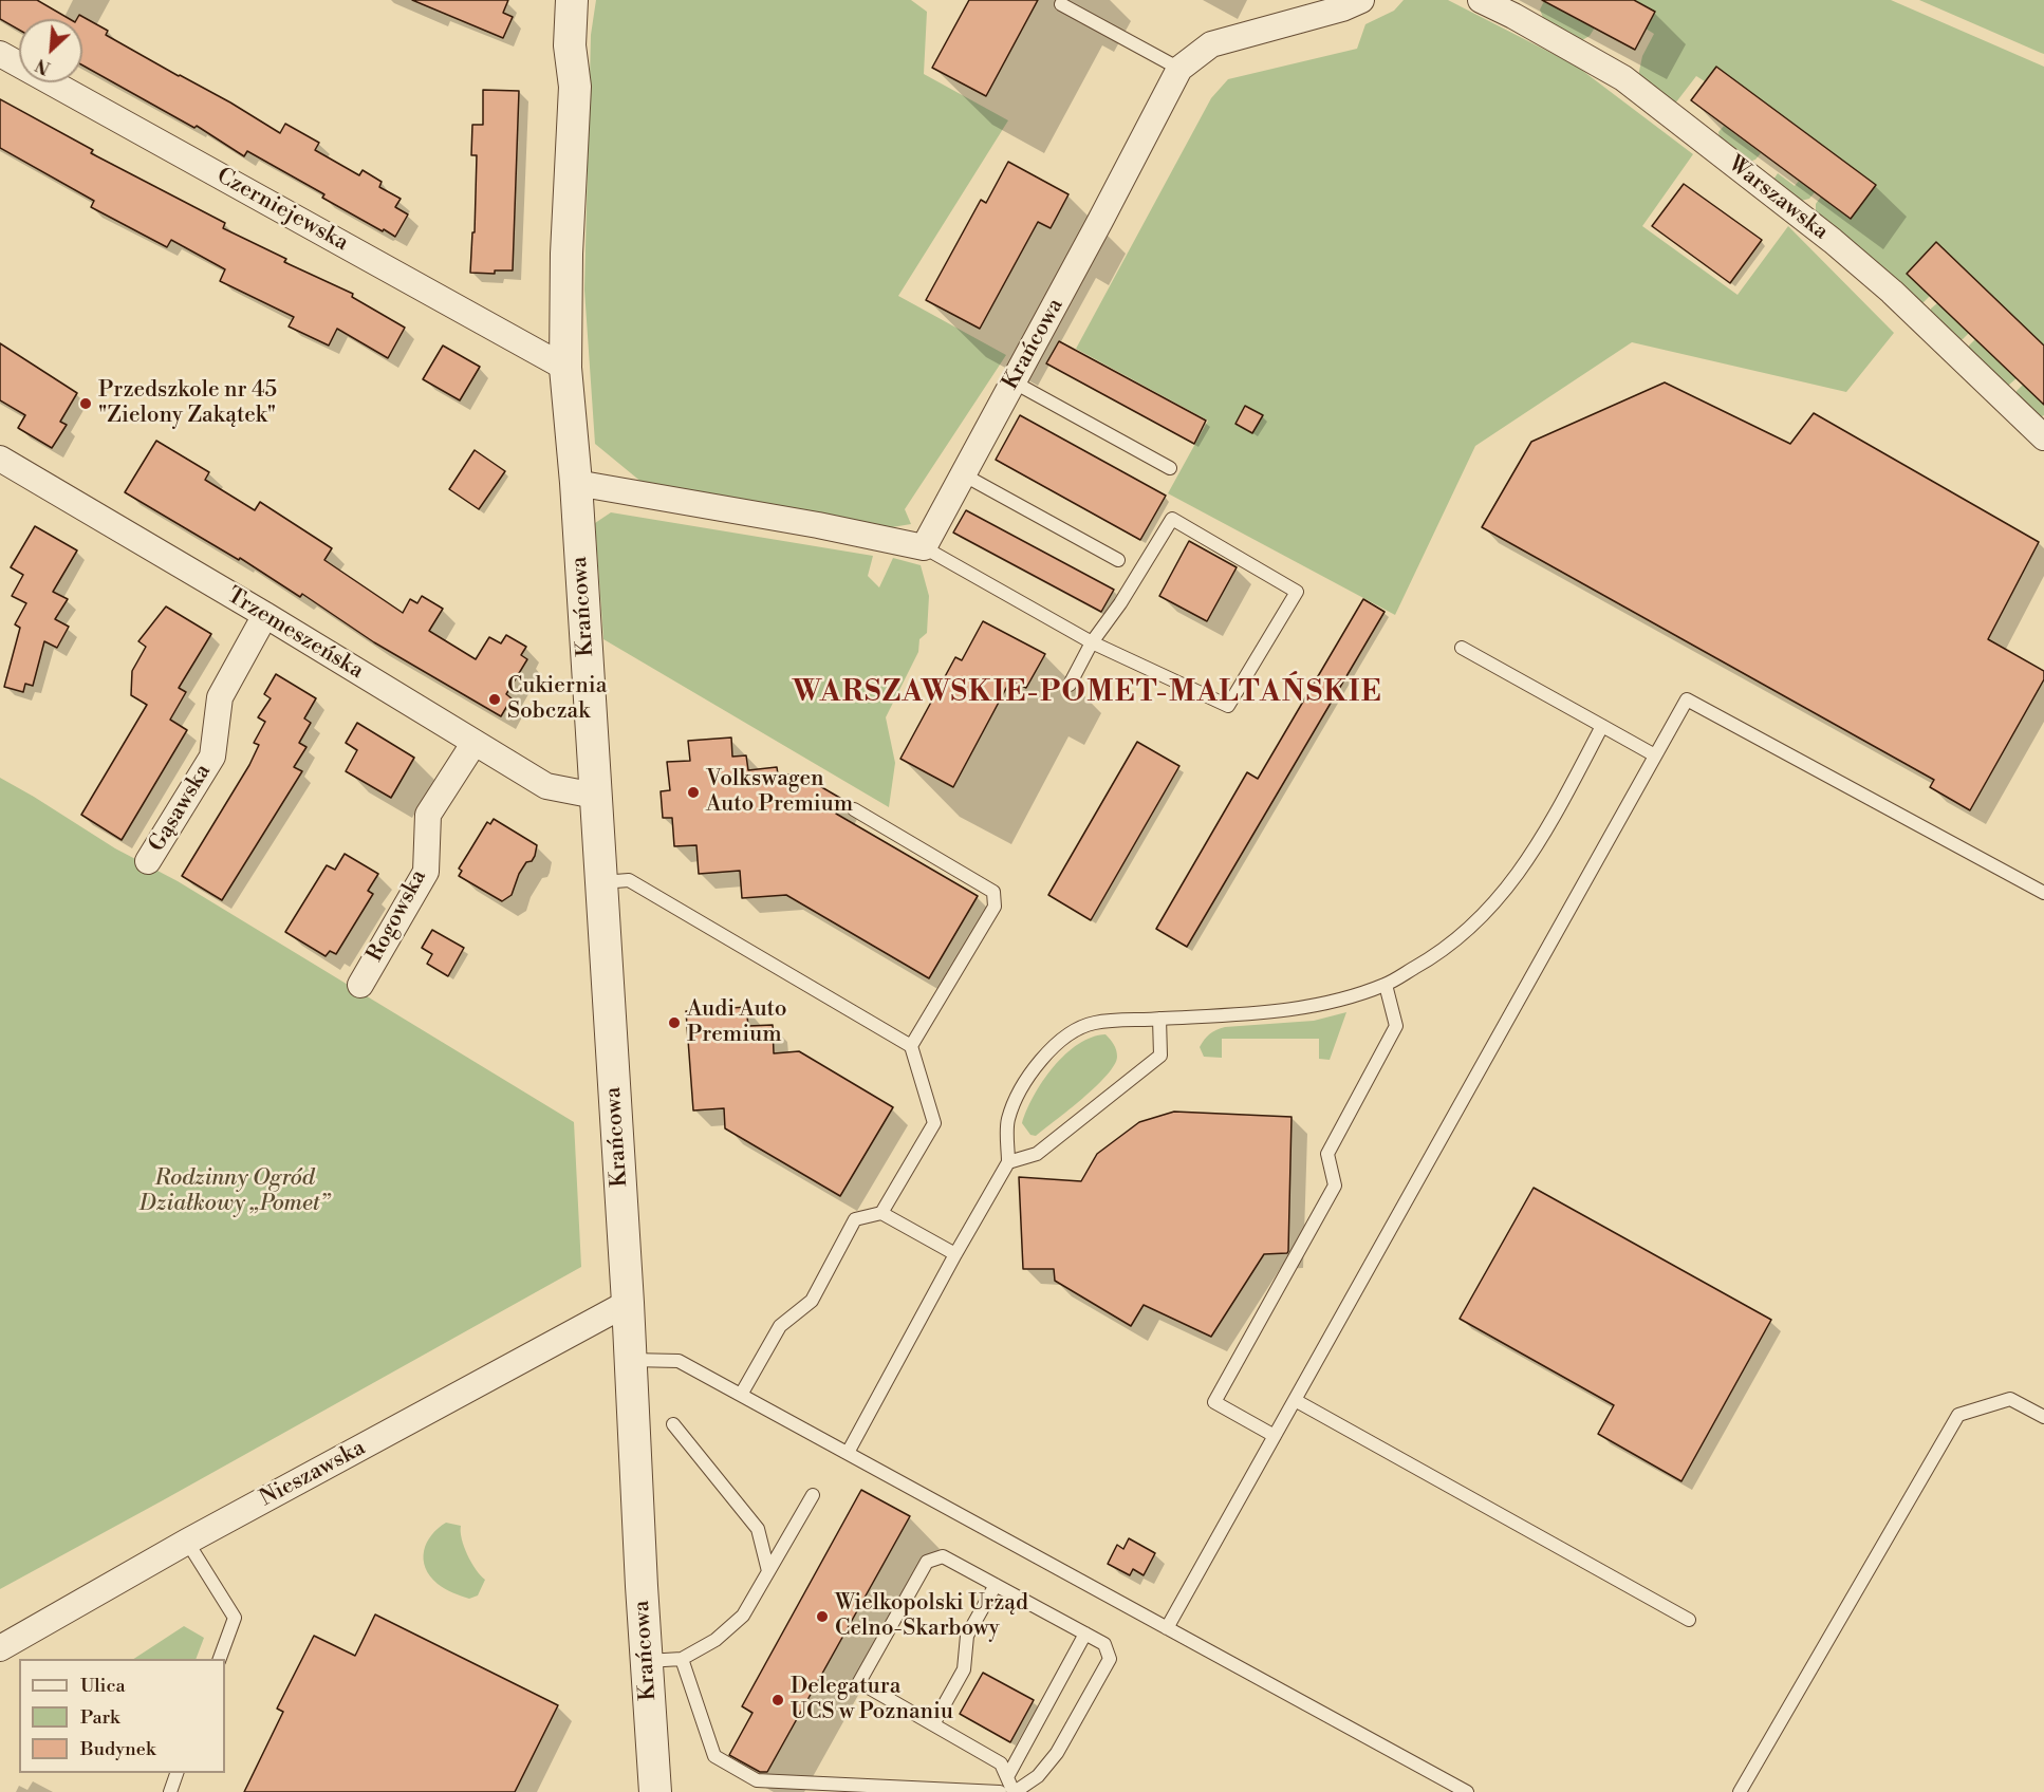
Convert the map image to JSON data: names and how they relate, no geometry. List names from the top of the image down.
{
  "streets": {
    "street": [
      "Warszawska",
      "Czerniejewska",
      "Krańcowa",
      "Trzemeszeńska",
      "Gąsawska",
      "Rogowska",
      "Nieszawska"
    ]
  },
  "crossings": [
    ["Czerniejewska", "Krańcowa"],
    ["Krańcowa", "Trzemeszeńska"],
    ["Krańcowa", "Nieszawska"],
    ["Trzemeszeńska", "Gąsawska"],
    ["Trzemeszeńska", "Rogowska"]
  ],
  "districts": ["WARSZAWSKIE-POMET-MALTAŃSKIE"],
  "parks": ["Rodzinny Ogród Działkowy „Pomet”"],
  "places": [
    "Przedszkole nr 45 \"Zielony Zakątek\"",
    "Cukiernia Sobczak",
    "Volkswagen Auto Premium",
    "Audi Auto Premium",
    "Wielkopolski Urząd Celno-Skarbowy",
    "Delegatura UCS w Poznaniu"
  ],
  "legend": ["Ulica", "Park", "Budynek"],
  "north": "bottom left"
}
